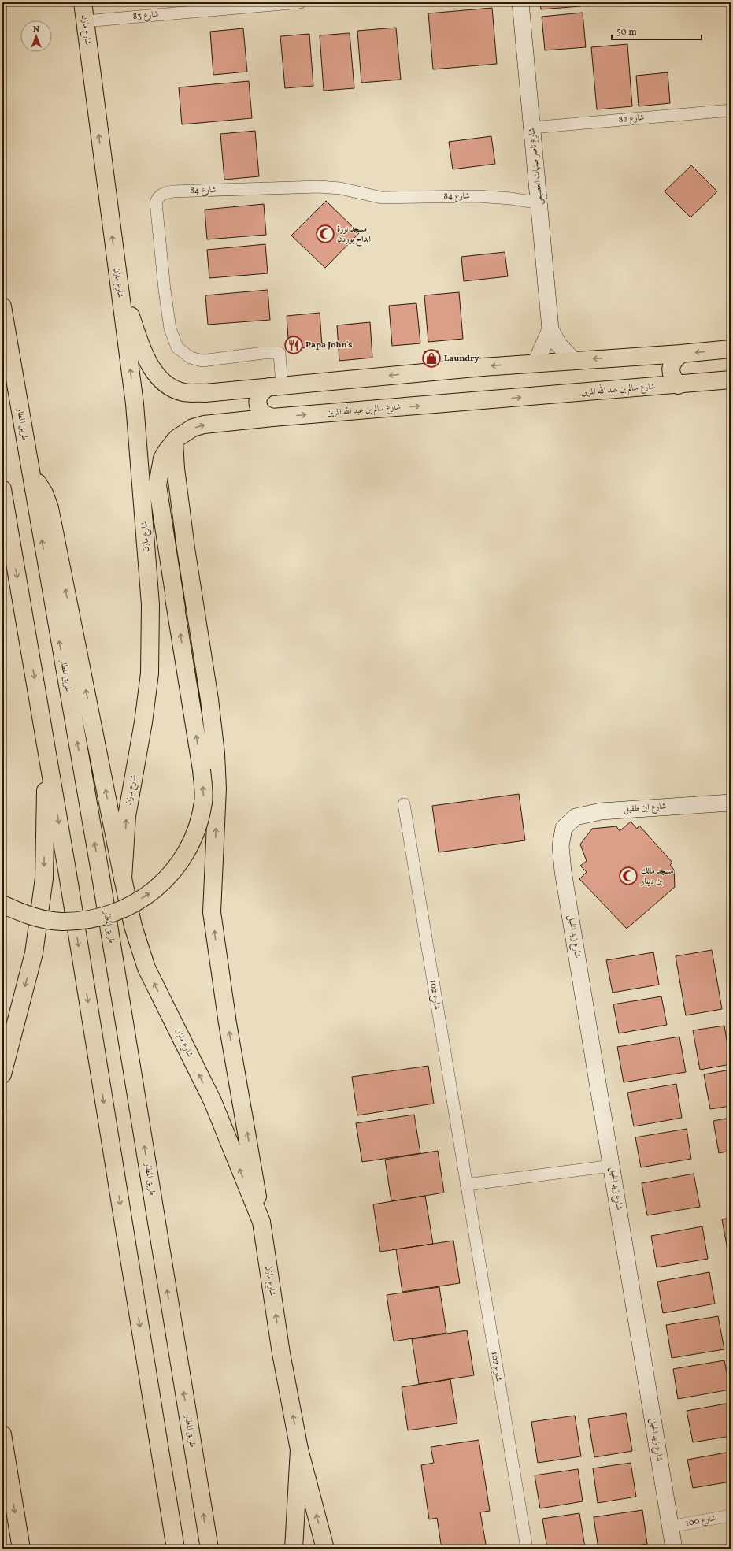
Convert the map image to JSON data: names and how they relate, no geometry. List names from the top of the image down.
{
  "streets": {
    "main road": ["شارع مازن", "شارع سالم بن عبد الله المزين", "طريق المطار"],
    "street": [
      "شارع 83",
      "شارع 82",
      "شارع ناصر صنهات العصيمي",
      "شارع 84",
      "شارع ابن طفيل",
      "شارع زيد الخيل",
      "شارع 102",
      "شارع 100"
    ]
  },
  "crossings": [
    ["شارع 83", "شارع مازن"],
    ["شارع 82", "شارع ناصر صنهات العصيمي"],
    ["شارع ناصر صنهات العصيمي", "شارع 84"],
    ["شارع ابن طفيل", "شارع زيد الخيل"],
    ["شارع زيد الخيل", "شارع 100"]
  ],
  "places": {
    "mosque": ["مسجد نورة ابداح بوردن", "مسجد مالك بن دينار"],
    "restaurant": ["Papa John's"],
    "shop": ["Laundry"]
  },
  "scale_bar": "50 m",
  "north": "top"
}
